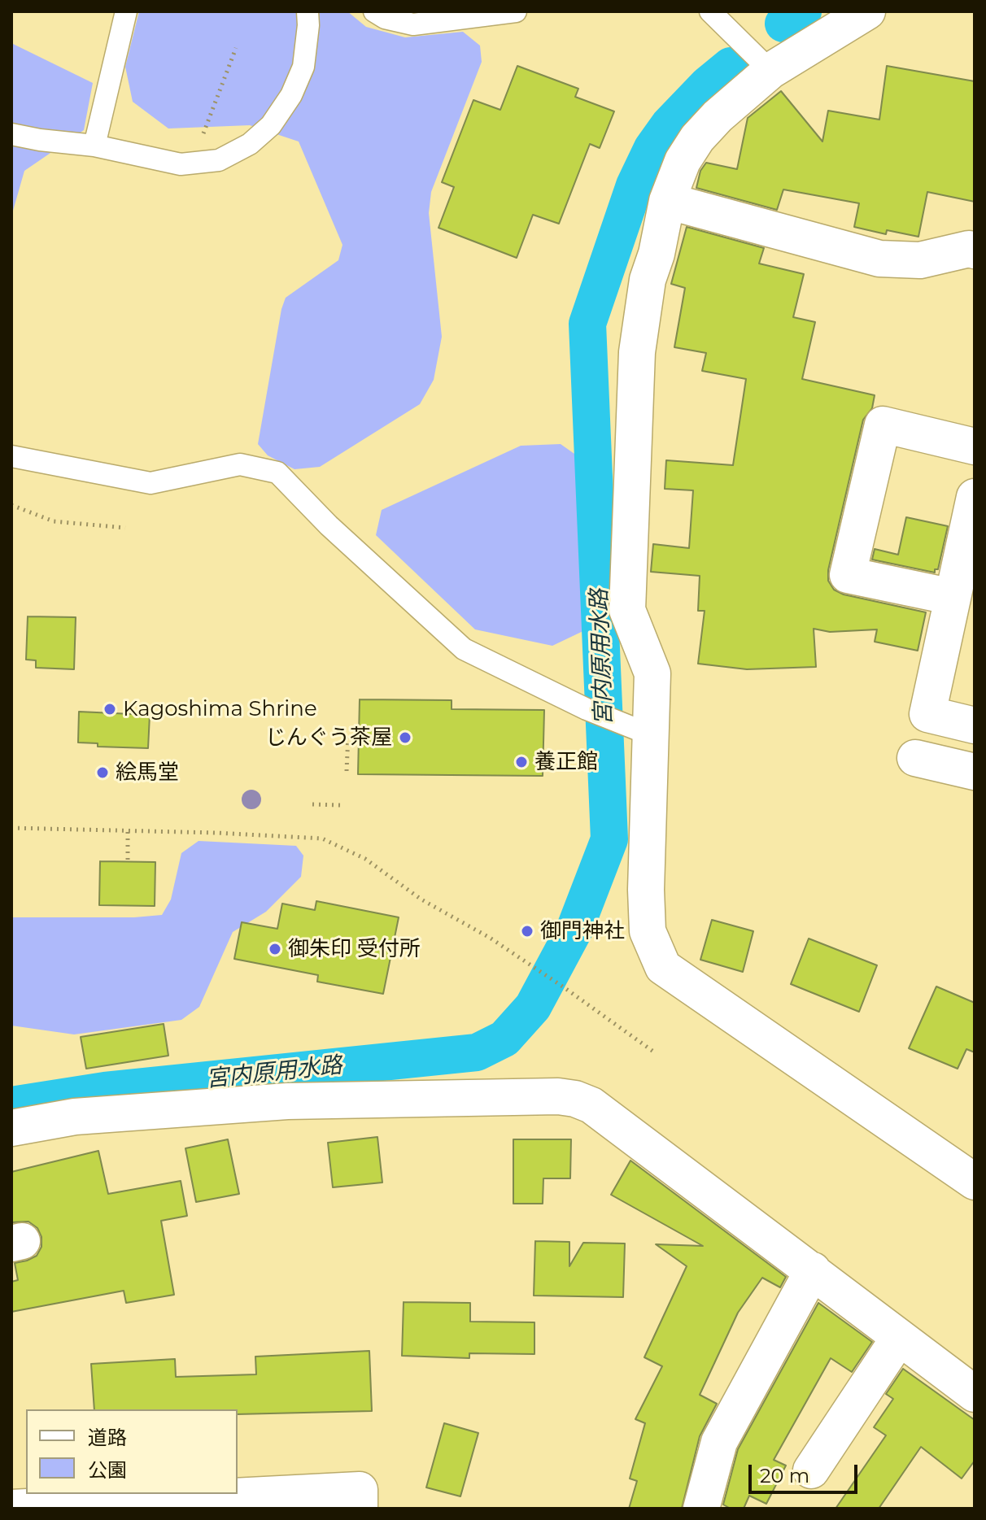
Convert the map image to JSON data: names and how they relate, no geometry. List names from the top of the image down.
{
  "water": ["宮内原用水路"],
  "places": [
    "Kagoshima Shrine",
    "じんぐう茶屋",
    "養正館",
    "絵馬堂",
    "御門神社",
    "御朱印 受付所"
  ],
  "legend": ["道路", "公園"],
  "scale_bar": "20 m"
}
